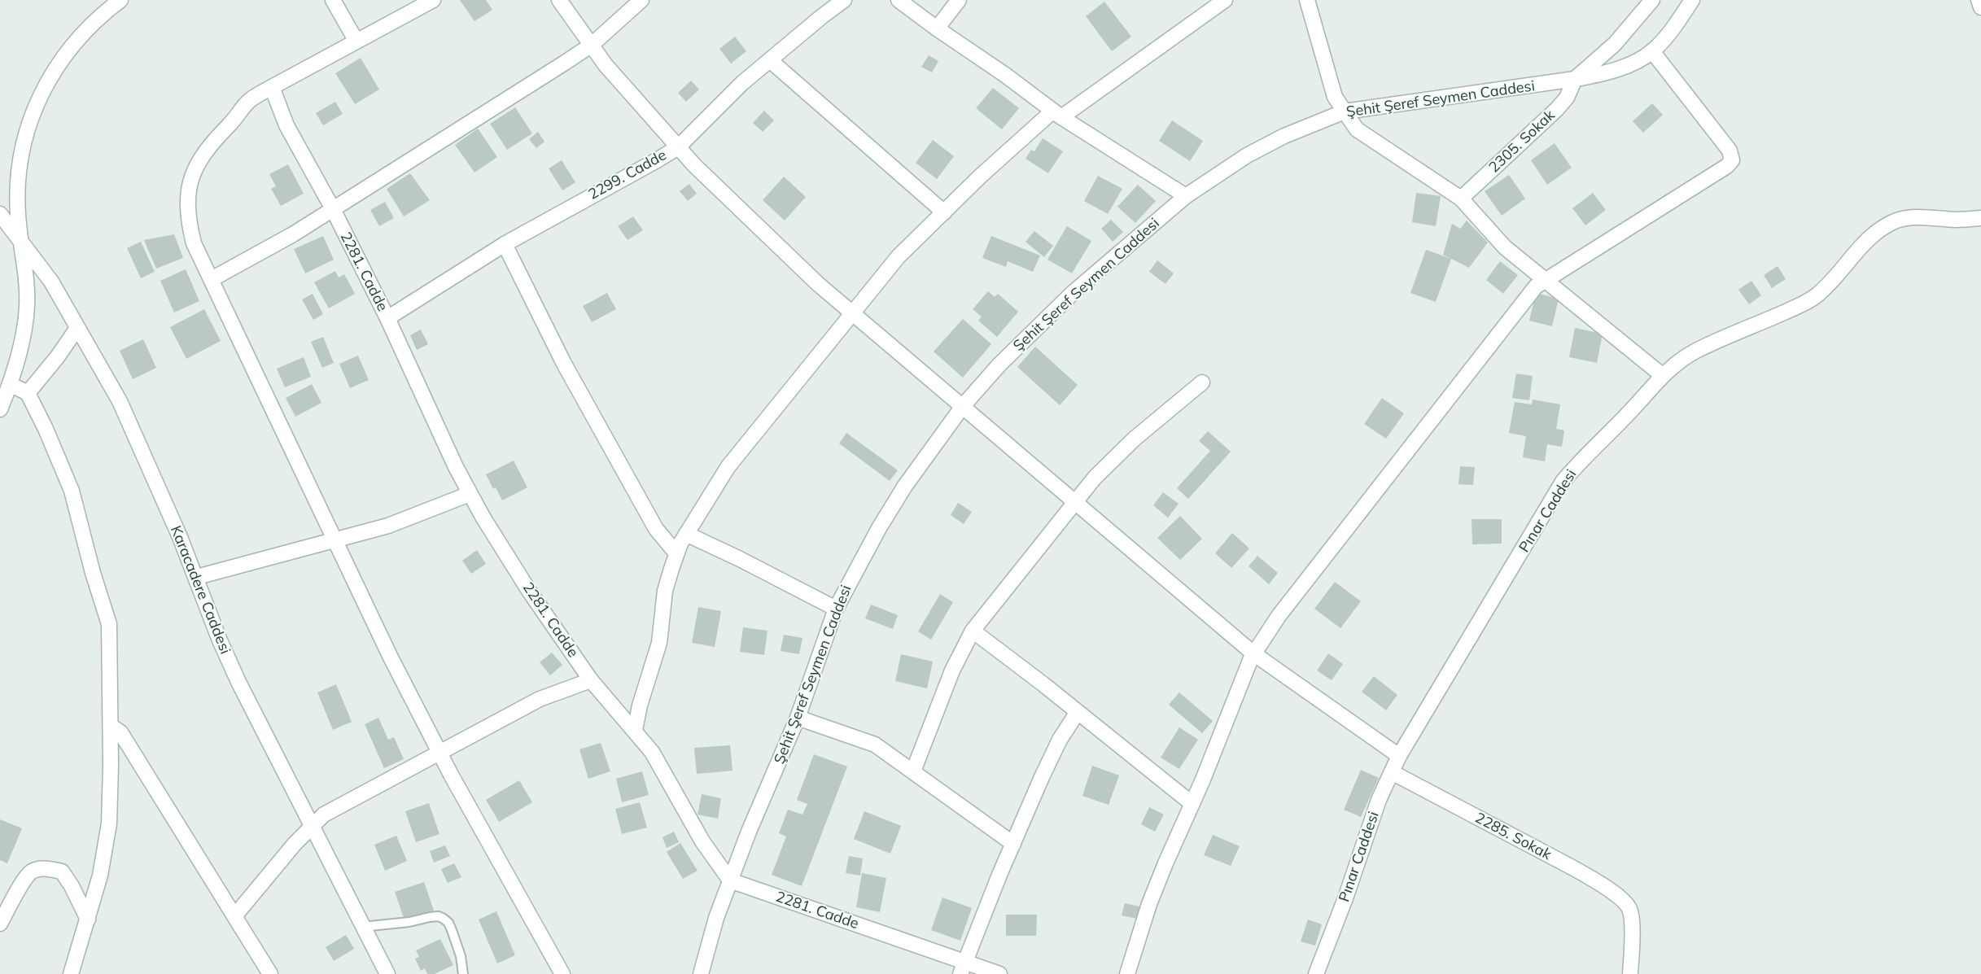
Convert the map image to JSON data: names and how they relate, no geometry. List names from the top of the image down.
{
  "streets": {
    "street": [
      "Şehit Şeref Seymen Caddesi",
      "2305. Sokak",
      "2299. Cadde",
      "2281. Cadde",
      "Pınar Caddesi",
      "Karacadere Caddesi",
      "2285. Sokak"
    ]
  },
  "crossings": [
    ["Şehit Şeref Seymen Caddesi", "2305. Sokak"],
    ["Şehit Şeref Seymen Caddesi", "2281. Cadde"],
    ["2299. Cadde", "2281. Cadde"],
    ["Pınar Caddesi", "2285. Sokak"]
  ]
}
